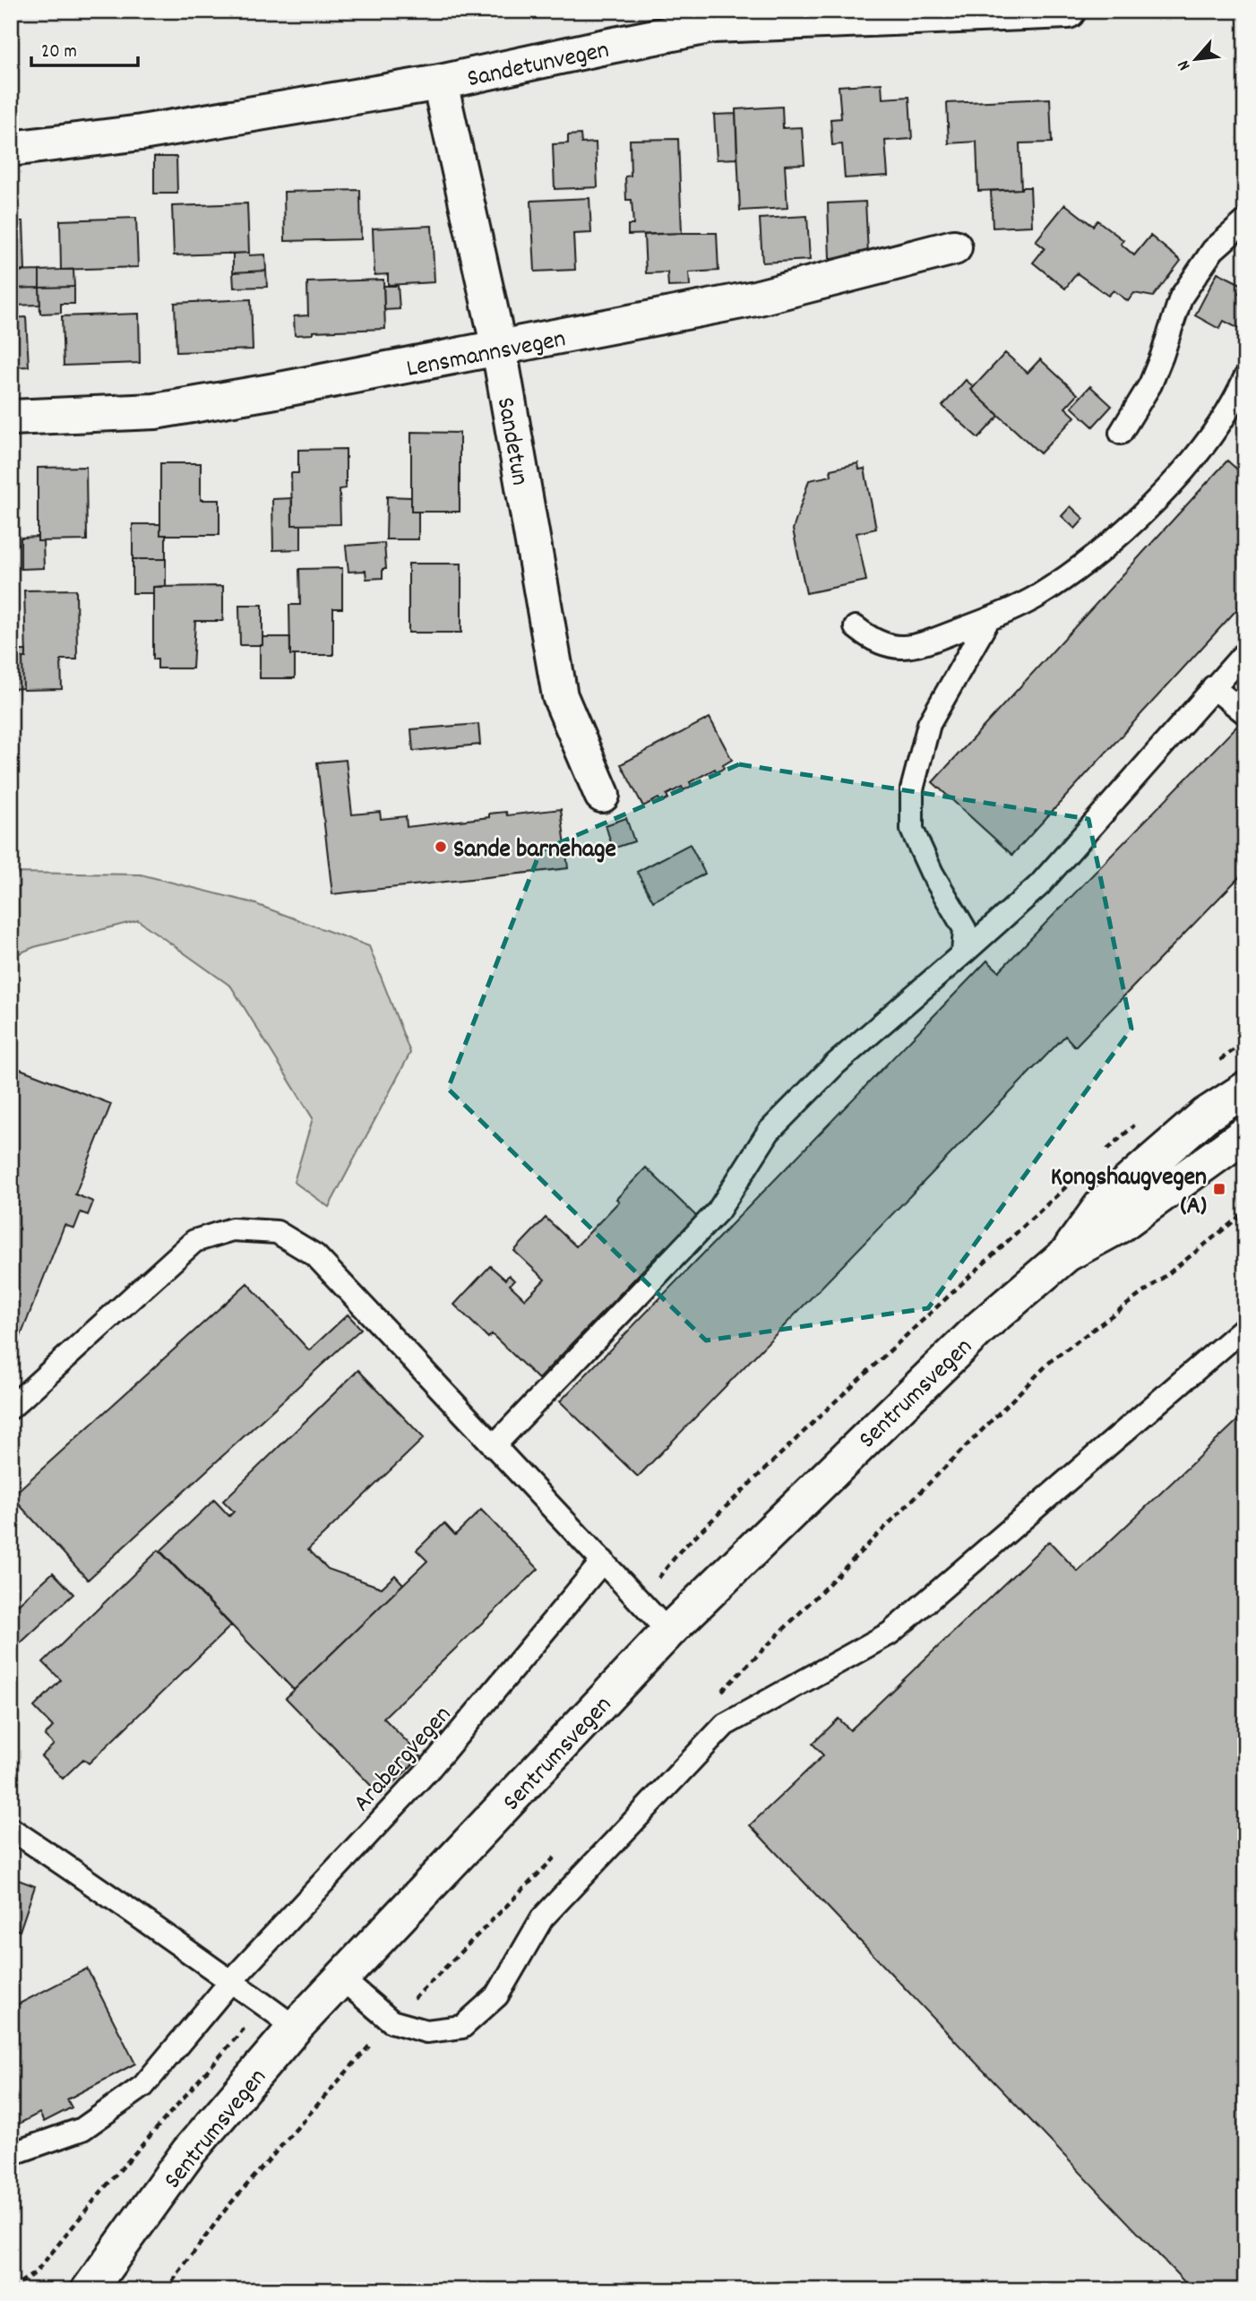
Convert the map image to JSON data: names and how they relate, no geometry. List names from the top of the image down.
{
  "streets": {
    "street": [
      "Sandetunvegen",
      "Lensmannsvegen",
      "Sandetun",
      "Sentrumsvegen"
    ],
    "lane": ["Arabergvegen"]
  },
  "crossings": [
    ["Sandetunvegen", "Sandetun"],
    ["Lensmannsvegen", "Sandetun"]
  ],
  "places": {
    "other": ["Sande barnehage"],
    "transit": ["Kongshaugvegen (A)"]
  },
  "scale_bar": "20 m",
  "north": "bottom left"
}
